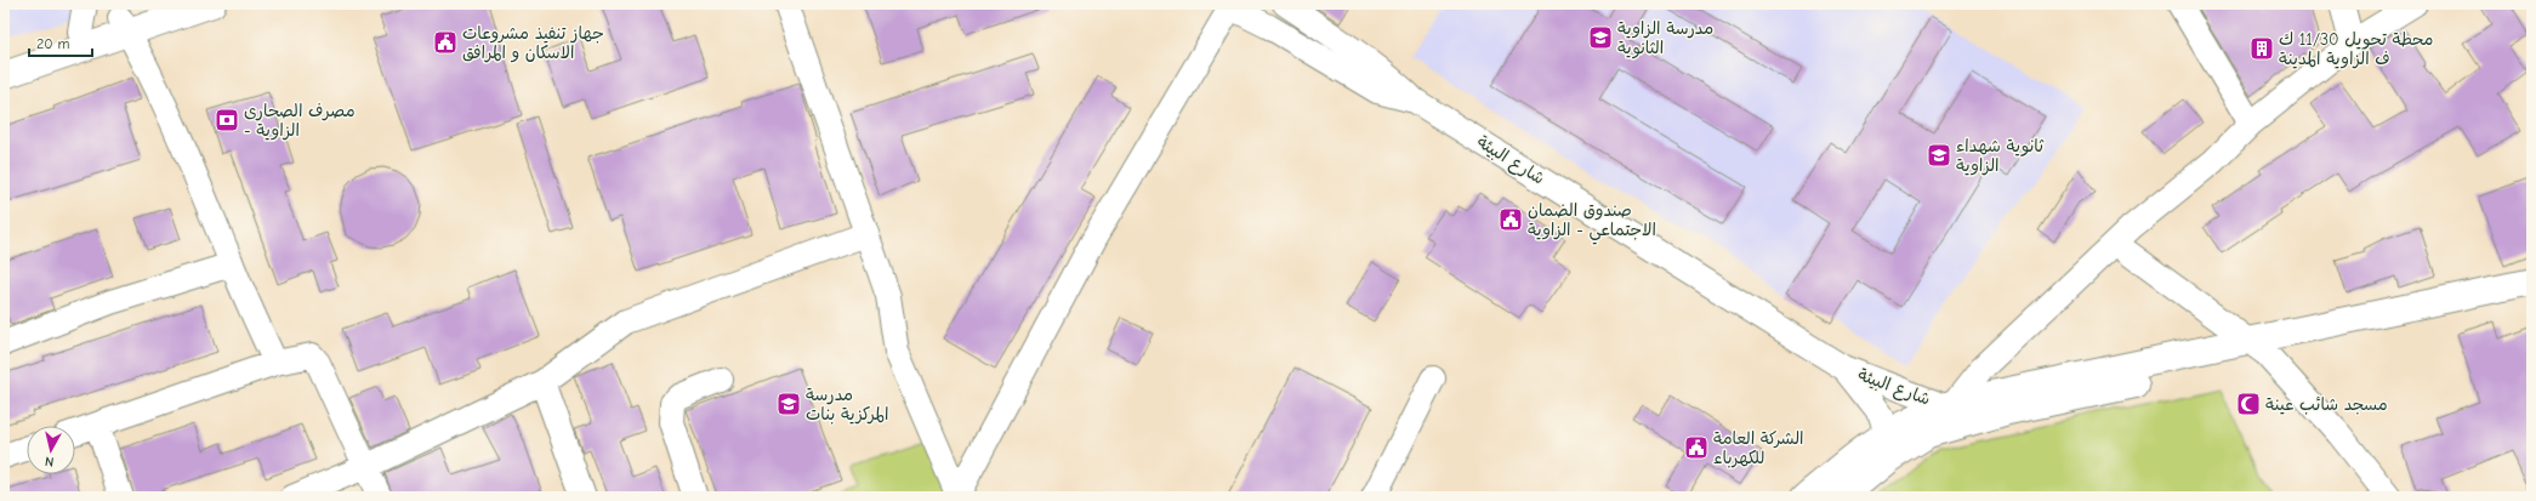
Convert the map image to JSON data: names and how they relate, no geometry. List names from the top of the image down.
{
  "streets": {
    "street": ["شارع البيئة"]
  },
  "places": {
    "school or university": ["مدرسة الزاوية الثانوية", "ثانوية شهداء الزاوية", "مدرسة المركزية بنات"],
    "public building": ["جهاز تنفيذ مشروعات الاسكان و المرافق", "صندوق الضمان الاجتماعي - الزاوية", "الشركة العامة للكهرباء"],
    "building": ["محطة تحويل 11/30 ك ف الزاوية المدينة"],
    "bank": ["مصرف الصحارى - الزاوية"],
    "mosque": ["مسجد شائب عينة"]
  },
  "scale_bar": "20 m",
  "north": "bottom"
}
